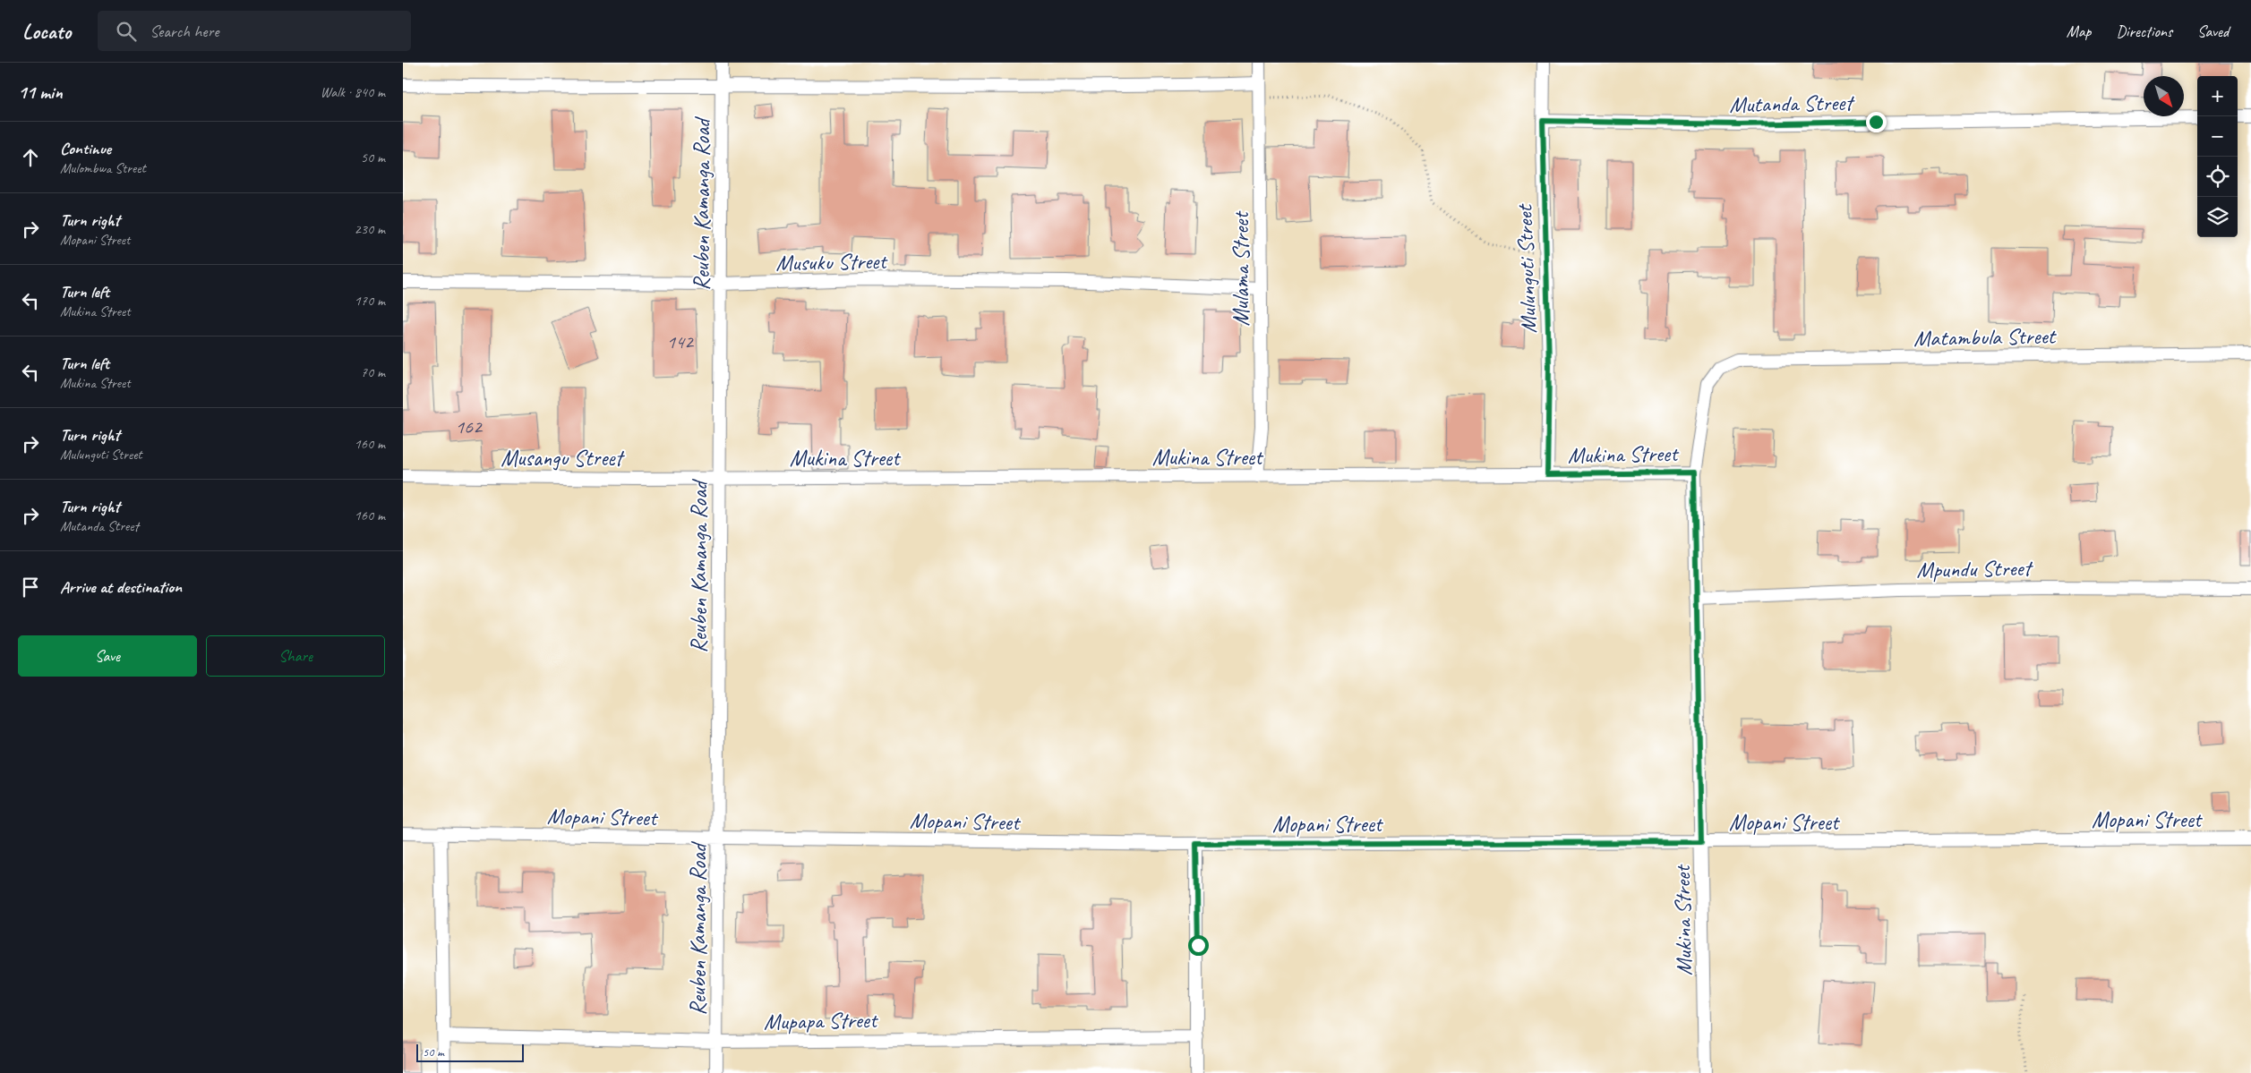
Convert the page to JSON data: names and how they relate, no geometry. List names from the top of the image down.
{
  "streets": {
    "street": [
      "Mutanda Street",
      "Reuben Kamanga Road",
      "Musuku Street",
      "Mulama Street",
      "Mulunguti Street",
      "Matambula Street",
      "Mukina Street",
      "Musangu Street",
      "Mpundu Street",
      "Mopani Street",
      "Mupapa Street"
    ]
  },
  "crossings": [
    ["Mutanda Street", "Mulunguti Street"],
    ["Reuben Kamanga Road", "Musuku Street"],
    ["Reuben Kamanga Road", "Mukina Street"],
    ["Reuben Kamanga Road", "Musangu Street"],
    ["Reuben Kamanga Road", "Mopani Street"],
    ["Reuben Kamanga Road", "Mupapa Street"],
    ["Musuku Street", "Mulama Street"],
    ["Mulama Street", "Mukina Street"],
    ["Mulunguti Street", "Mukina Street"],
    ["Matambula Street", "Mukina Street"],
    ["Mukina Street", "Musangu Street"],
    ["Mukina Street", "Mpundu Street"],
    ["Mukina Street", "Mopani Street"]
  ],
  "house_numbers": ["142", "162"],
  "scale_bar": "50 m",
  "north": "bottom right",
  "page": {
    "header": "Locato",
    "search": "Search here",
    "nav": ["Map", "Directions", "Saved"],
    "heading": ["11 min", "Walk · 840 m"],
    "map_buttons": ["+", "−"],
    "list": [
      ["Continue", "Mulombwa Street", "50 m"],
      ["Turn right", "Mopani Street", "230 m"],
      ["Turn left", "Mukina Street", "170 m"],
      ["Turn left", "Mukina Street", "70 m"],
      ["Turn right", "Mulunguti Street", "160 m"],
      ["Turn right", "Mutanda Street", "160 m"],
      "Arrive at destination"
    ],
    "buttons": ["Save", "Share"],
    "scale": "50 m"
  }
}
